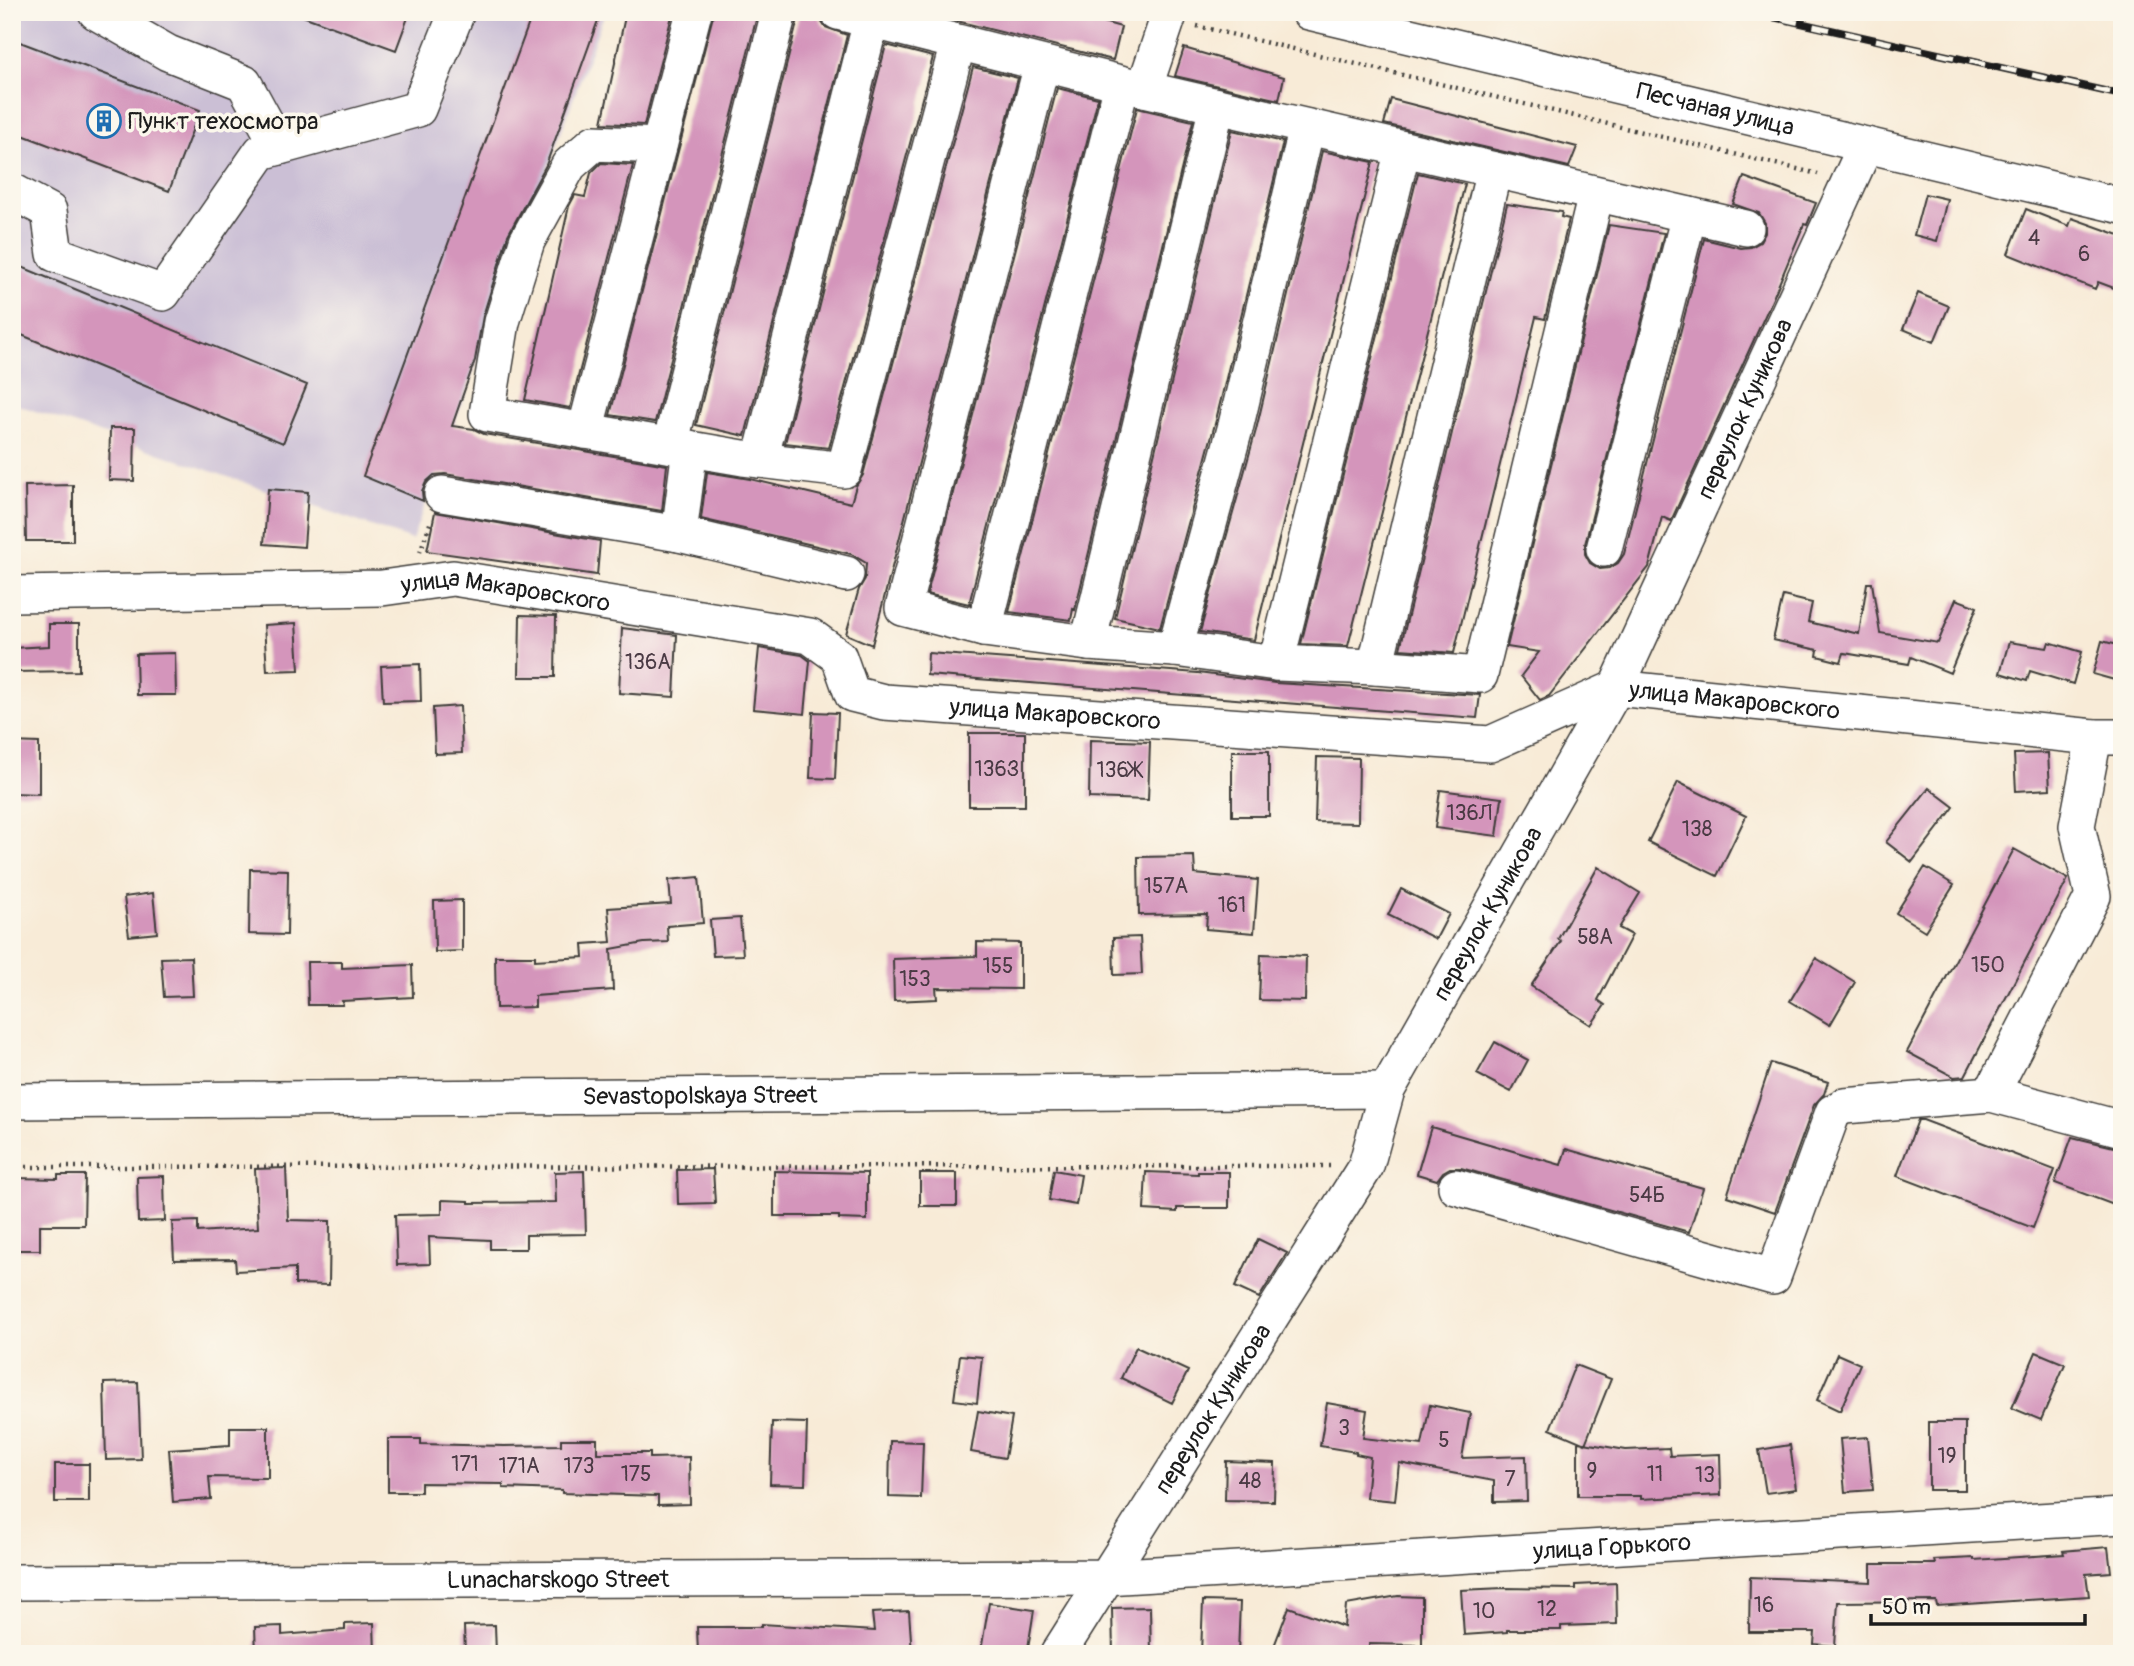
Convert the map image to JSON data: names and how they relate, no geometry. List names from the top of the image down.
{
  "streets": {
    "street": [
      "Песчаная улица",
      "переулок Куникова",
      "улица Макаровского",
      "Sevastopolskaya Street",
      "улица Горького",
      "Lunacharskogo Street"
    ]
  },
  "crossings": [
    ["Песчаная улица", "переулок Куникова"],
    ["переулок Куникова", "улица Макаровского"],
    ["переулок Куникова", "Sevastopolskaya Street"],
    ["переулок Куникова", "улица Горького"],
    ["переулок Куникова", "Lunacharskogo Street"],
    ["улица Горького", "Lunacharskogo Street"]
  ],
  "places": {
    "building": ["Пункт техосмотра"]
  },
  "house_numbers": [
    "4",
    "6",
    "136А",
    "136З",
    "136Ж",
    "136Л",
    "138",
    "157А",
    "161",
    "58А",
    "150",
    "155",
    "153",
    "54Б",
    "3",
    "5",
    "19",
    "171",
    "171А",
    "173",
    "9",
    "175",
    "11",
    "13",
    "7",
    "48",
    "16",
    "12",
    "10"
  ],
  "scale_bar": "50 m"
}
